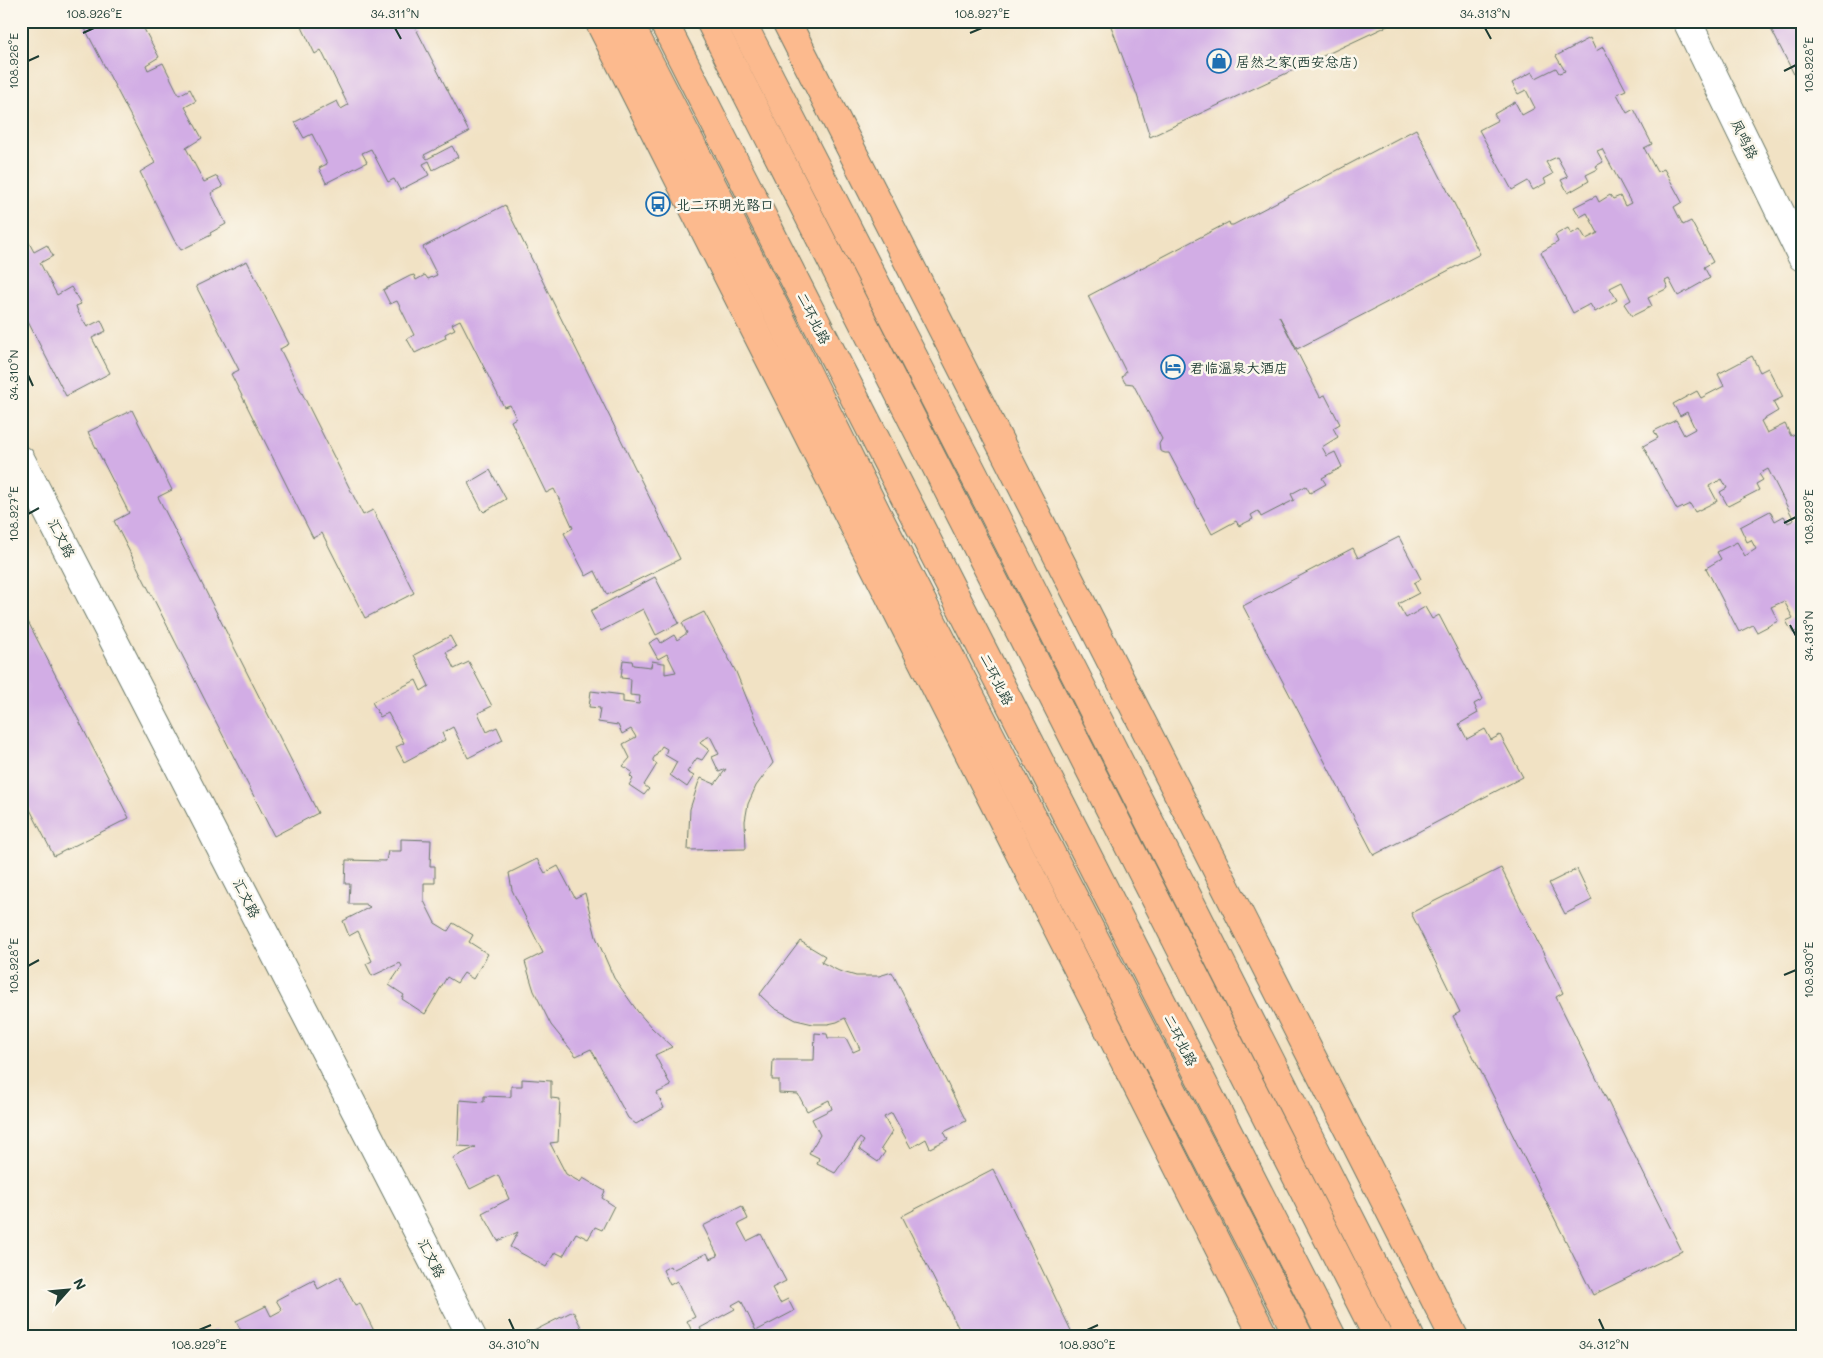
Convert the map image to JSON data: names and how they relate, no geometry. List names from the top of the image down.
{
  "streets": {
    "main road": ["二环北路"],
    "street": ["凤鸣路", "汇文路"]
  },
  "places": {
    "shop": ["居然之家(西安总店)"],
    "bus stop": ["北二环明光路口"],
    "hotel": ["君临温泉大酒店"]
  },
  "north": "top right",
  "coordinates": [
    "108.926°E",
    "34.311°N",
    "108.927°E",
    "34.313°N",
    "108.928°E",
    "34.310°N",
    "108.929°E",
    "108.930°E",
    "34.312°N"
  ]
}
